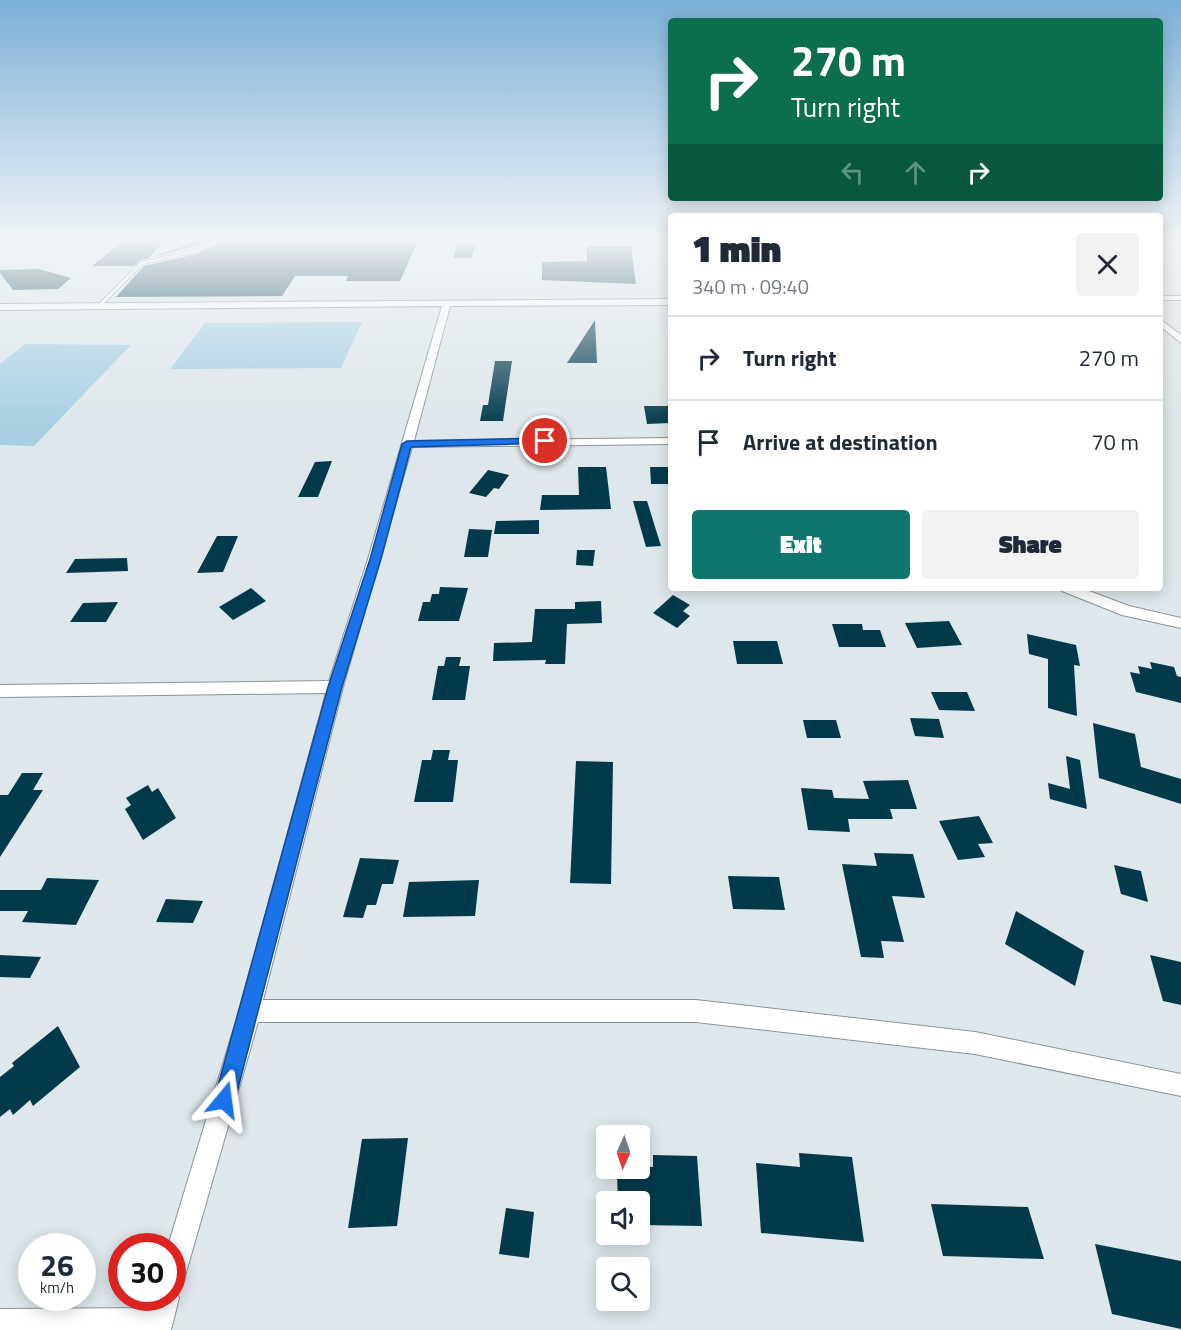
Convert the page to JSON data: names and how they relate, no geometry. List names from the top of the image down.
{
  "north": "bottom",
  "page": {
    "turn": ["270 m", "Turn right"],
    "heading": ["1 min", "340 m · 09:40"],
    "list": [
      {
        "name": "Turn right",
        "value": "270 m"
      },
      {
        "name": "Arrive at destination",
        "value": "70 m"
      }
    ],
    "buttons": ["Exit", "Share"],
    "speed": "26 km/h",
    "limit": "30"
  }
}
